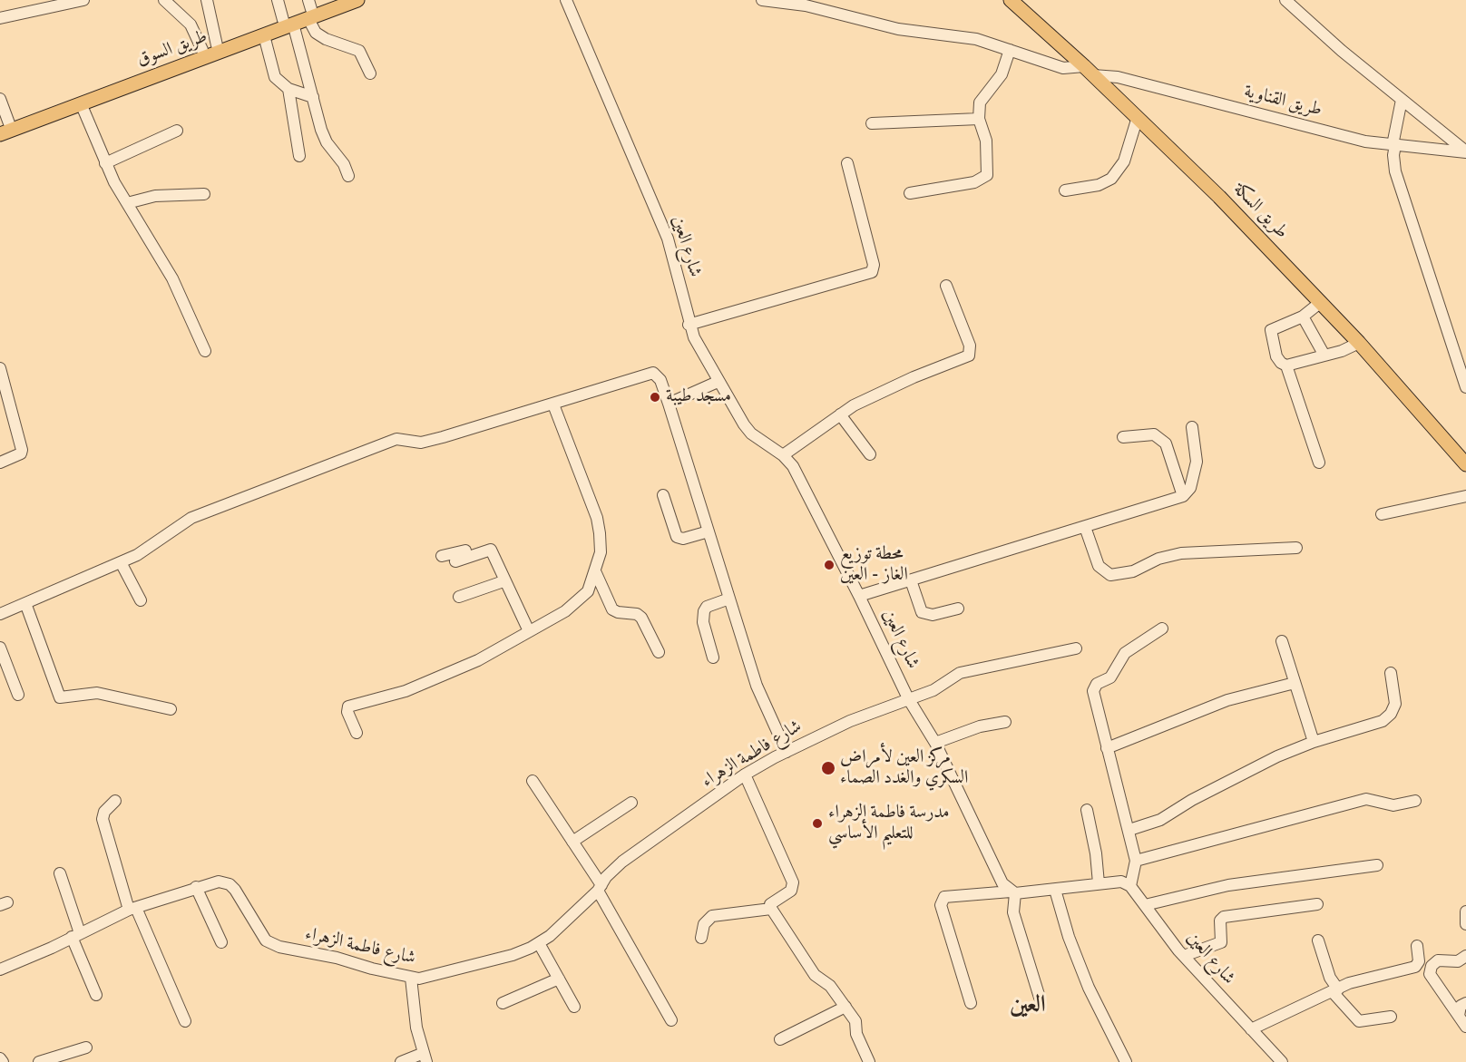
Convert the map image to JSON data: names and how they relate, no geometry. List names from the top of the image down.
{
  "streets": {
    "main road": ["طريق السوق", "طريق السكة"],
    "street": ["طريق القناوية", "شارع العين", "شارع فاطمة الزهراء"]
  },
  "crossings": [
    ["طريق القناوية", "طريق السكة"],
    ["شارع العين", "شارع فاطمة الزهراء"]
  ],
  "districts": ["العين"],
  "places": [
    "مسجد طيبة",
    "محطة توزيع الغاز - العين",
    "مركز العين لأمراض السكري والغدد الصماء",
    "مدرسة فاطمة الزهراء للتعليم الأساسي"
  ]
}
